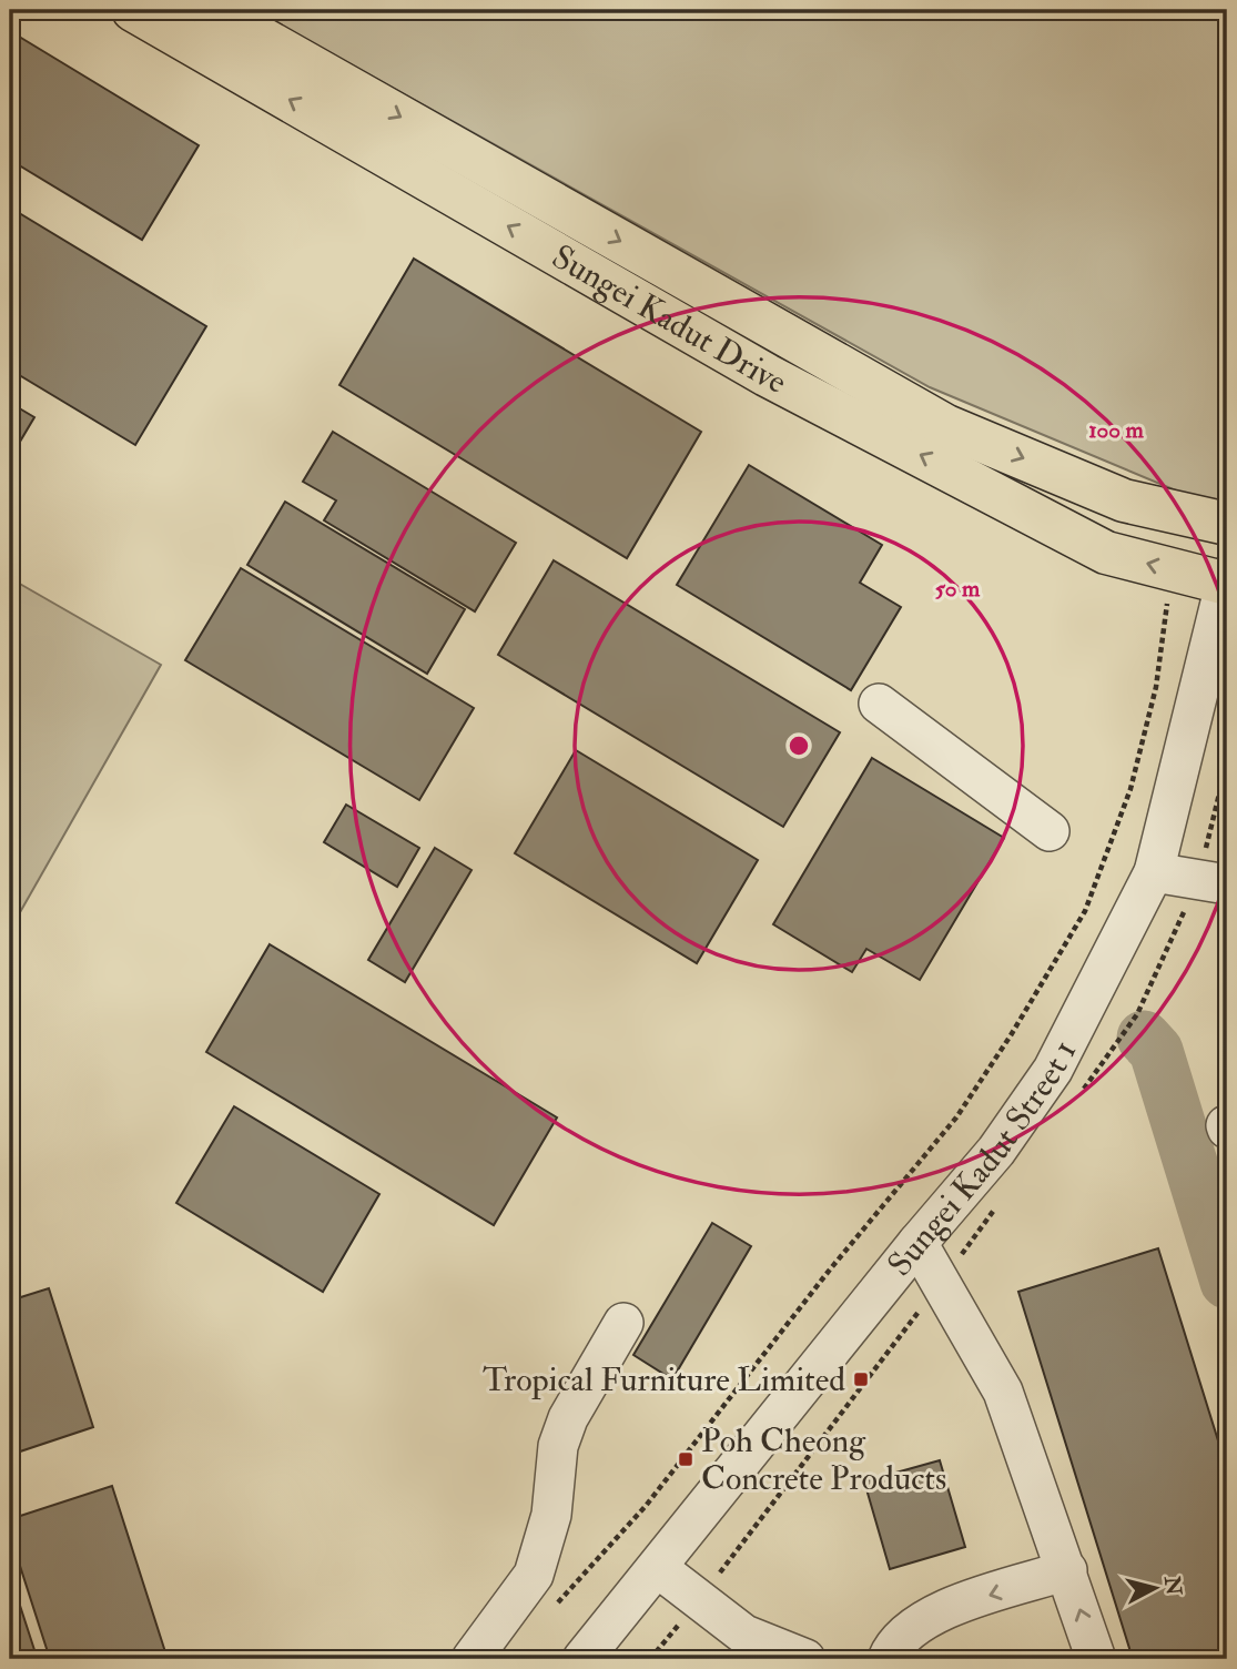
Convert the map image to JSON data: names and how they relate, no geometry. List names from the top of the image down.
{
  "streets": {
    "main road": ["Sungei Kadut Drive"],
    "street": ["Sungei Kadut Street 1"]
  },
  "crossings": [
    ["Sungei Kadut Drive", "Sungei Kadut Street 1"]
  ],
  "places": {
    "transit": ["Tropical Furniture Limited", "Poh Cheong Concrete Products"]
  },
  "north": "right",
  "rings": ["100 m", "50 m"]
}
